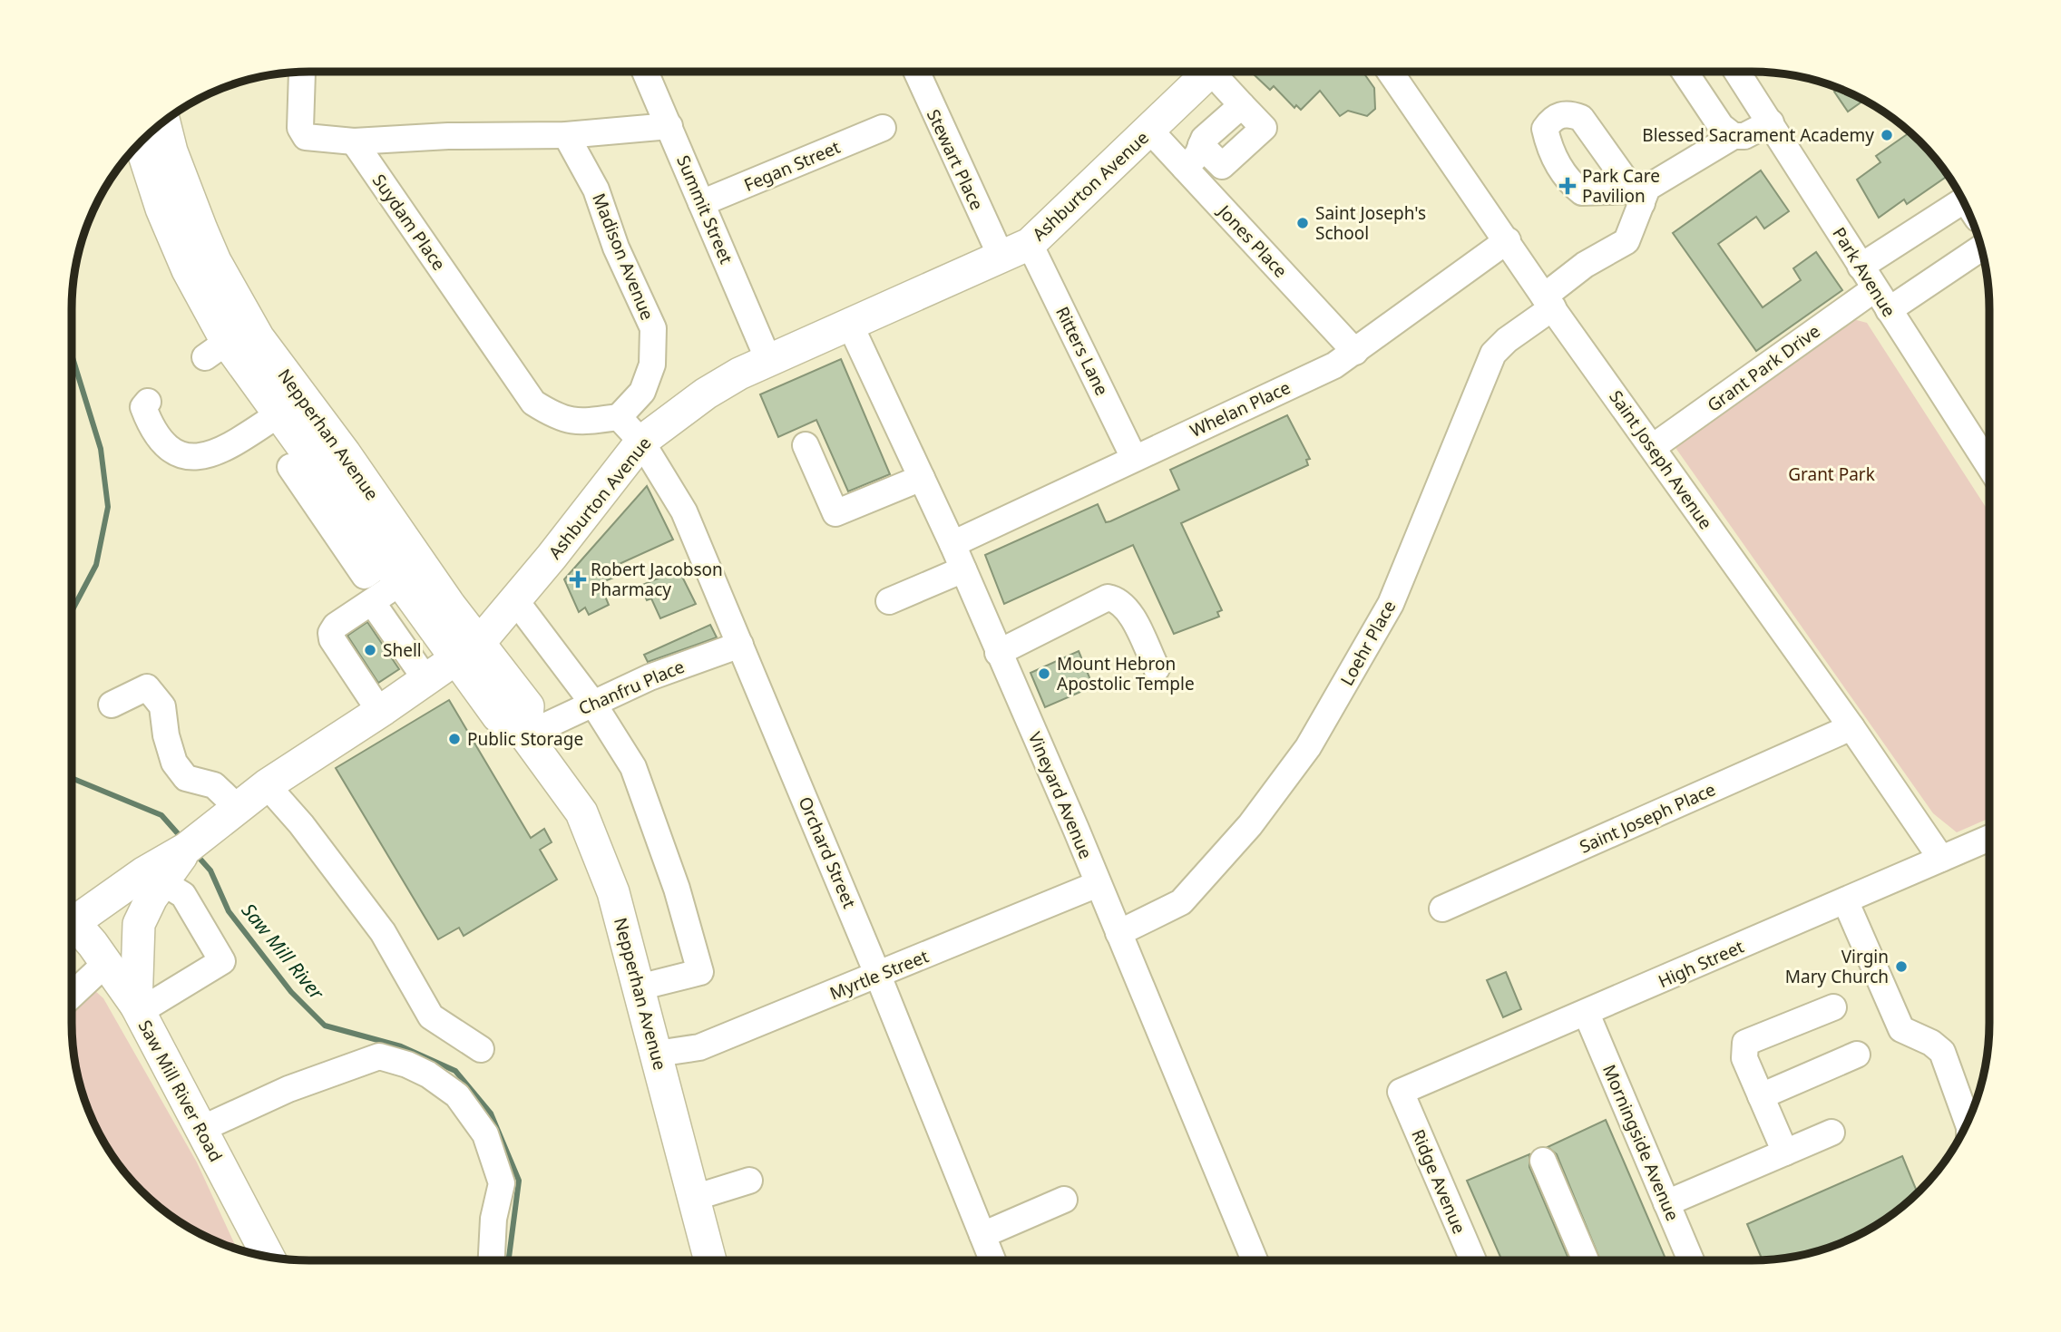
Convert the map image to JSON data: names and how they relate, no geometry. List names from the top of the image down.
{
  "streets": {
    "main road": ["Ashburton Avenue", "Nepperhan Avenue", "Saw Mill River Road"],
    "street": [
      "Stewart Place",
      "Fegan Street",
      "Summit Street",
      "Suydam Place",
      "Jones Place",
      "Madison Avenue",
      "Park Avenue",
      "Ritters Lane",
      "Grant Park Drive",
      "Whelan Place",
      "Saint Joseph Avenue",
      "Loehr Place",
      "Chanfru Place",
      "Vineyard Avenue",
      "Saint Joseph Place",
      "Orchard Street",
      "High Street",
      "Myrtle Street",
      "Morningside Avenue",
      "Ridge Avenue"
    ]
  },
  "crossings": [
    ["Stewart Place", "Ashburton Avenue"],
    ["Fegan Street", "Summit Street"],
    ["Ashburton Avenue", "Summit Street"],
    ["Ashburton Avenue", "Jones Place"],
    ["Ashburton Avenue", "Ritters Lane"],
    ["Ashburton Avenue", "Nepperhan Avenue"],
    ["Ashburton Avenue", "Vineyard Avenue"],
    ["Ashburton Avenue", "Orchard Street"],
    ["Suydam Place", "Madison Avenue"],
    ["Jones Place", "Whelan Place"],
    ["Park Avenue", "Grant Park Drive"],
    ["Park Avenue", "Loehr Place"],
    ["Ritters Lane", "Whelan Place"],
    ["Grant Park Drive", "Saint Joseph Avenue"],
    ["Whelan Place", "Saint Joseph Avenue"],
    ["Whelan Place", "Vineyard Avenue"],
    ["Nepperhan Avenue", "Chanfru Place"],
    ["Nepperhan Avenue", "Myrtle Street"],
    ["Saint Joseph Avenue", "Loehr Place"],
    ["Saint Joseph Avenue", "Saint Joseph Place"],
    ["Saint Joseph Avenue", "High Street"],
    ["Loehr Place", "Vineyard Avenue"],
    ["Chanfru Place", "Orchard Street"],
    ["Vineyard Avenue", "Myrtle Street"],
    ["Orchard Street", "Myrtle Street"],
    ["High Street", "Morningside Avenue"],
    ["High Street", "Ridge Avenue"]
  ],
  "water": ["Saw Mill River"],
  "parks": ["Grant Park"],
  "places": {
    "other": [
      "Blessed Sacrament Academy",
      "Saint Joseph's School",
      "Shell",
      "Mount Hebron Apostolic Temple",
      "Public Storage",
      "Virgin Mary Church"
    ],
    "health": ["Park Care Pavilion", "Robert Jacobson Pharmacy"]
  }
}
